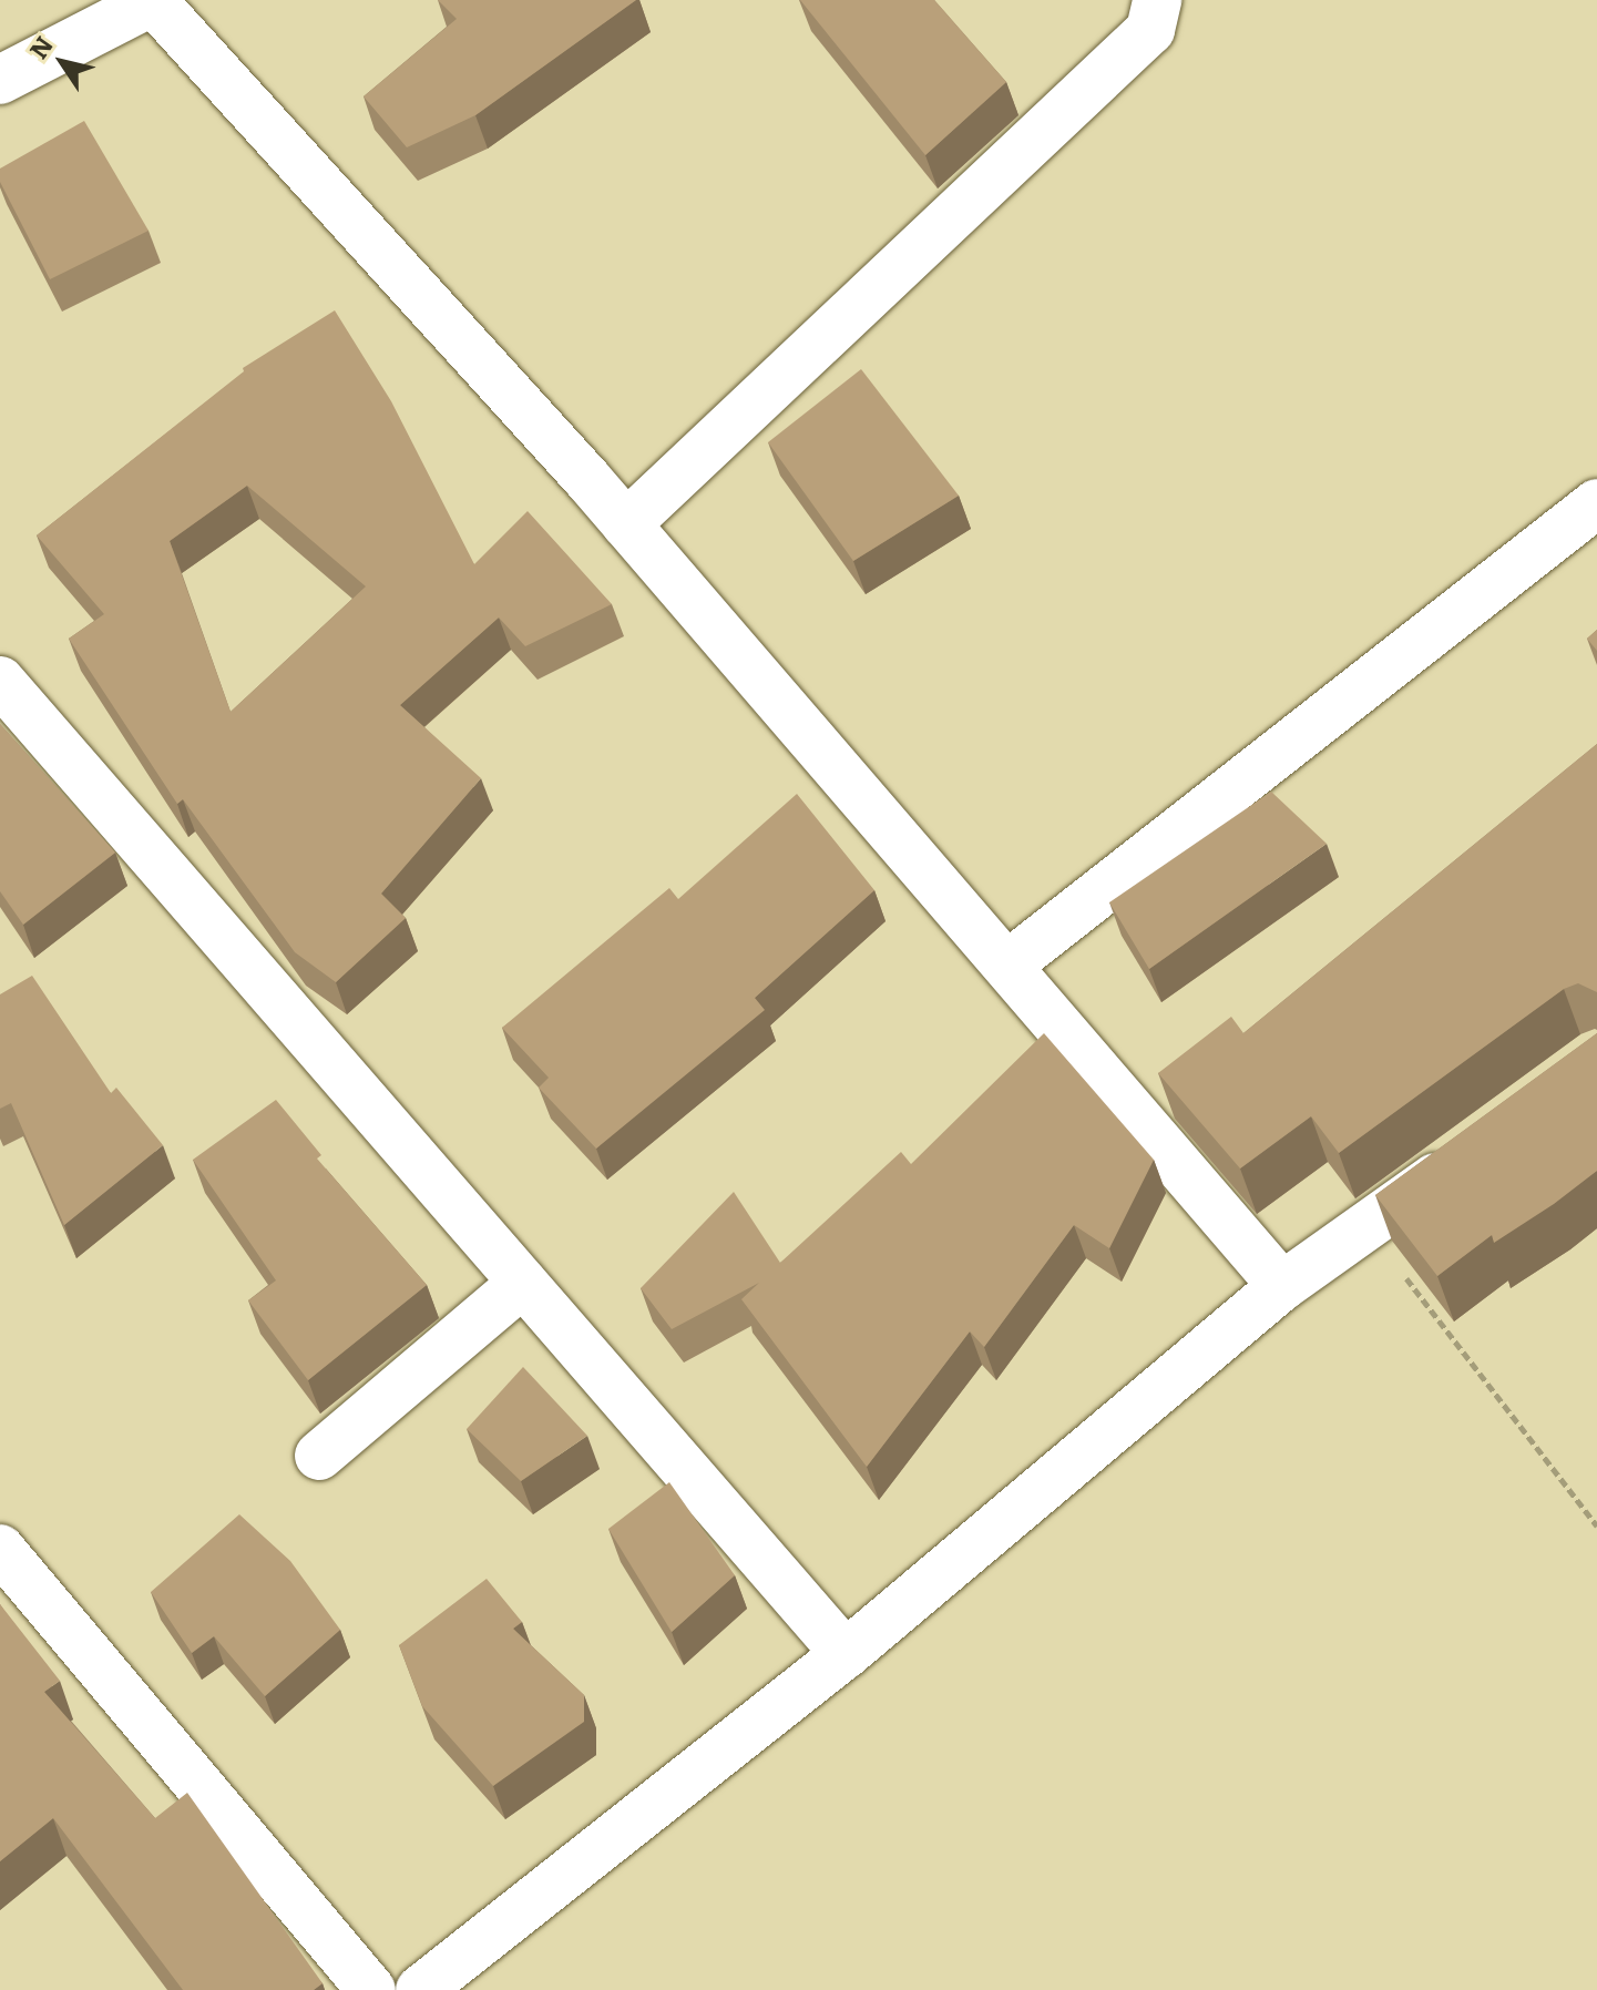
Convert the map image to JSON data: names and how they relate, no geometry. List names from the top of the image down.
{
  "north": "top left"
}
